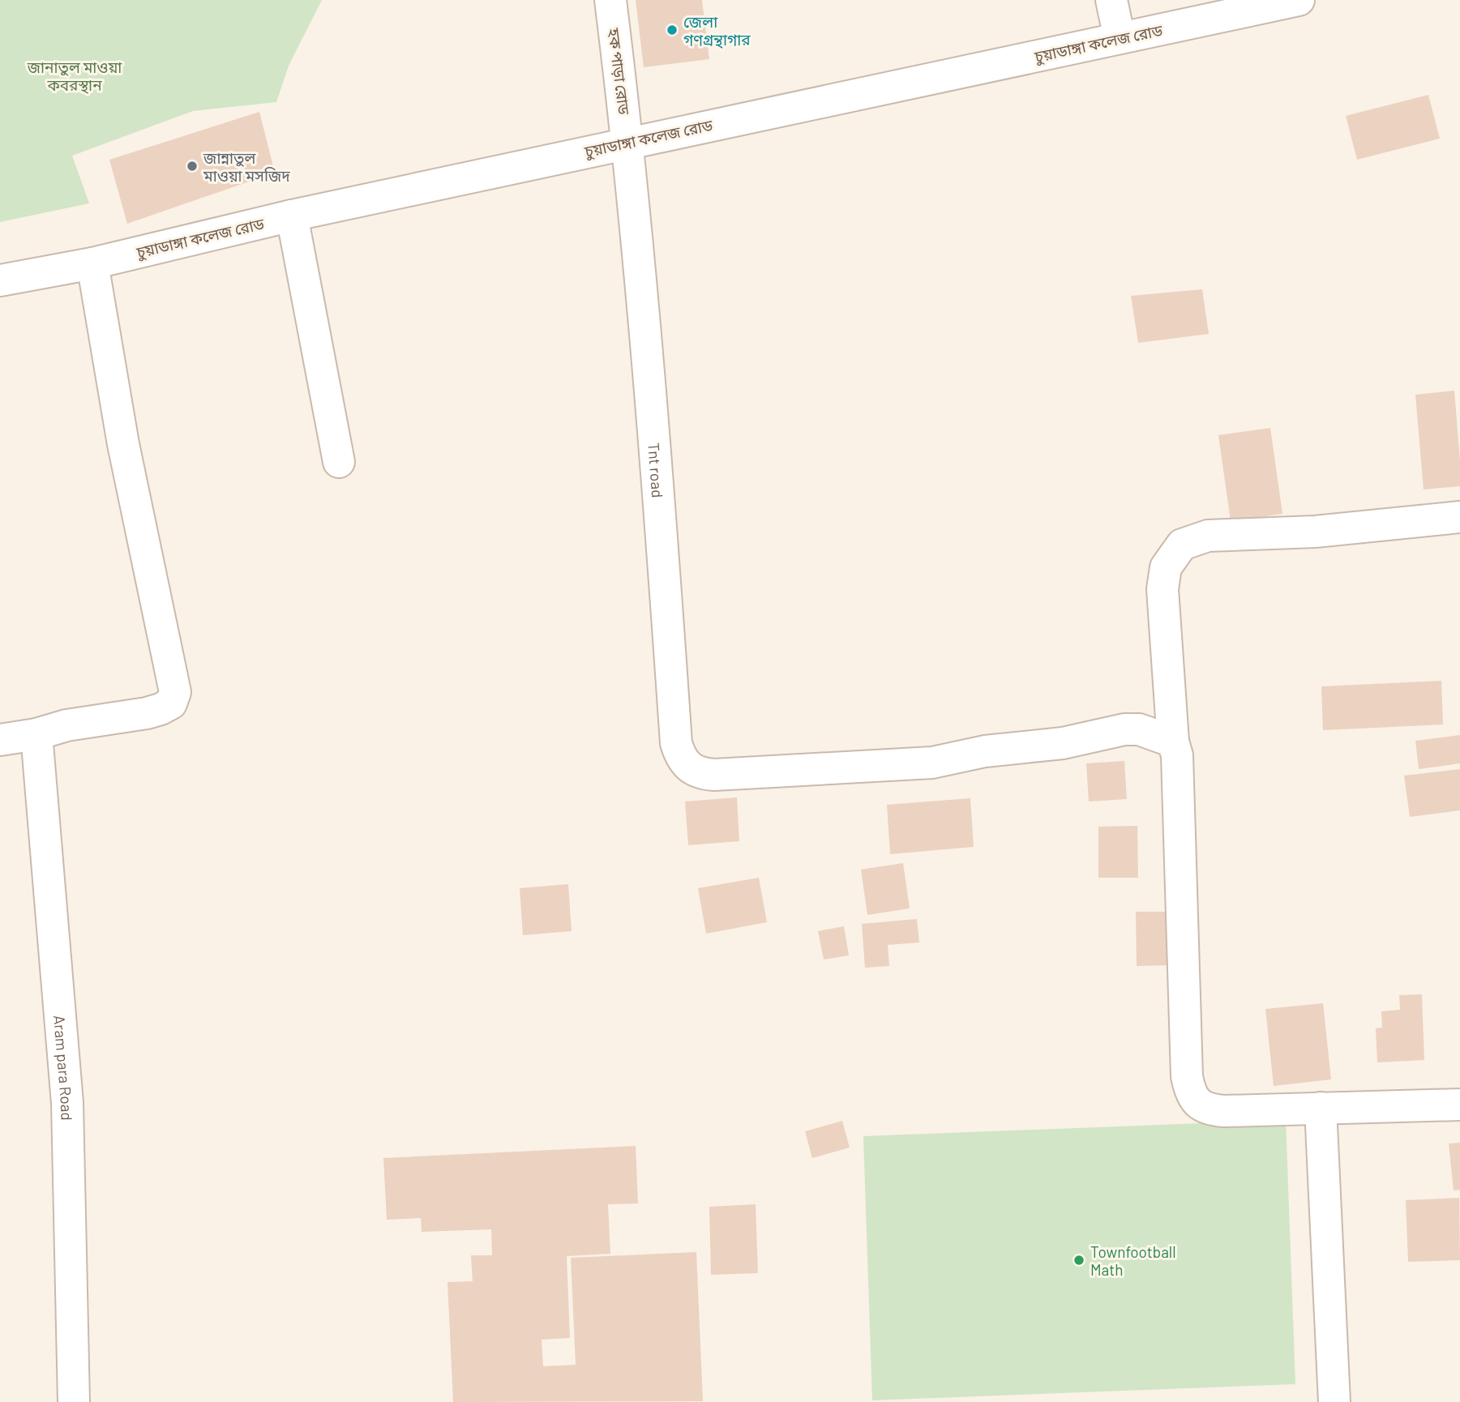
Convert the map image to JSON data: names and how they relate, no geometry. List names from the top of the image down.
{
  "streets": {
    "street": [
      "চুয়াডাঙ্গা কলেজ রোড",
      "হক পাড়া রোড",
      "Tnt road",
      "Aram para Road"
    ]
  },
  "crossings": [
    ["চুয়াডাঙ্গা কলেজ রোড", "হক পাড়া রোড"],
    ["চুয়াডাঙ্গা কলেজ রোড", "Tnt road"],
    ["হক পাড়া রোড", "Tnt road"]
  ],
  "parks": ["জানাতুল মাওয়া কবরস্থান"],
  "places": ["জেলা গণগ্রন্থাগার", "জান্নাতুল মাওয়া মসজিদ", "Townfootball Math"]
}
